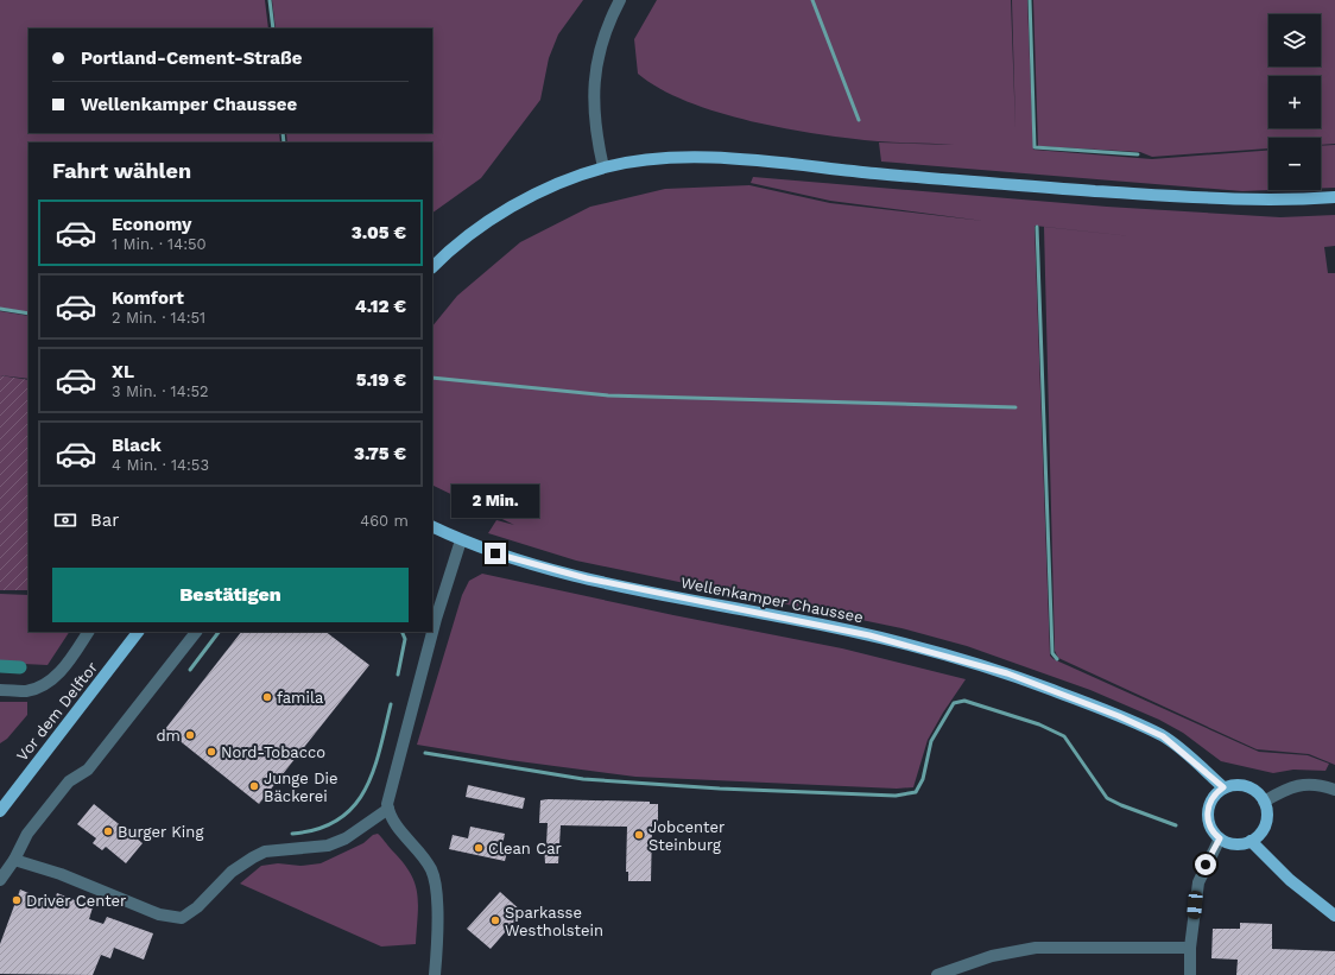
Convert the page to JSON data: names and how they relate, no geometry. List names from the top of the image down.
{
  "streets": {
    "main road": ["Wellenkamper Chaussee", "Vor dem Delftor"]
  },
  "places": [
    "famila",
    "dm",
    "Nord-Tobacco",
    "Junge Die Bäckerei",
    "Burger King",
    "Jobcenter Steinburg",
    "Clean Car",
    "Driver Center",
    "Sparkasse Westholstein"
  ],
  "page": {
    "map_buttons": ["+", "−"],
    "banner": ["Portland-Cement-Straße", "Wellenkamper Chaussee"],
    "heading": "Fahrt wählen",
    "list": [
      {
        "name": "Economy",
        "note": "1 Min. · 14:50",
        "value": "3.05 €"
      },
      {
        "name": "Komfort",
        "note": "2 Min. · 14:51",
        "value": "4.12 €"
      },
      {
        "name": "XL",
        "note": "3 Min. · 14:52",
        "value": "5.19 €"
      },
      {
        "name": "Black",
        "note": "4 Min. · 14:53",
        "value": "3.75 €"
      }
    ],
    "bubble": "2 Min.",
    "pay": ["Bar", "460 m"],
    "buttons": "Bestätigen"
  }
}
